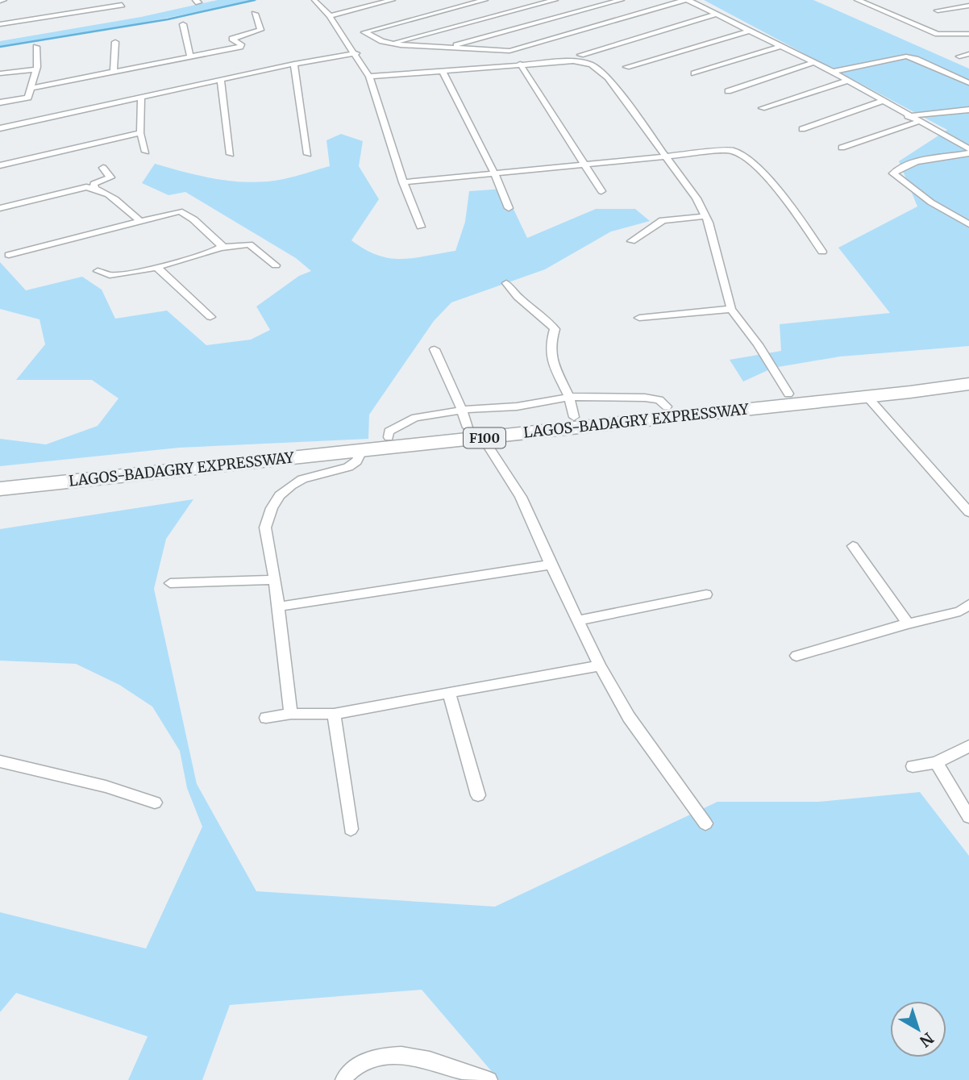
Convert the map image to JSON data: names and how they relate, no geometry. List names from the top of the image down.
{
  "streets": {
    "highway": ["LAGOS-BADAGRY EXPRESSWAY", "F100"]
  },
  "north": "bottom right"
}
